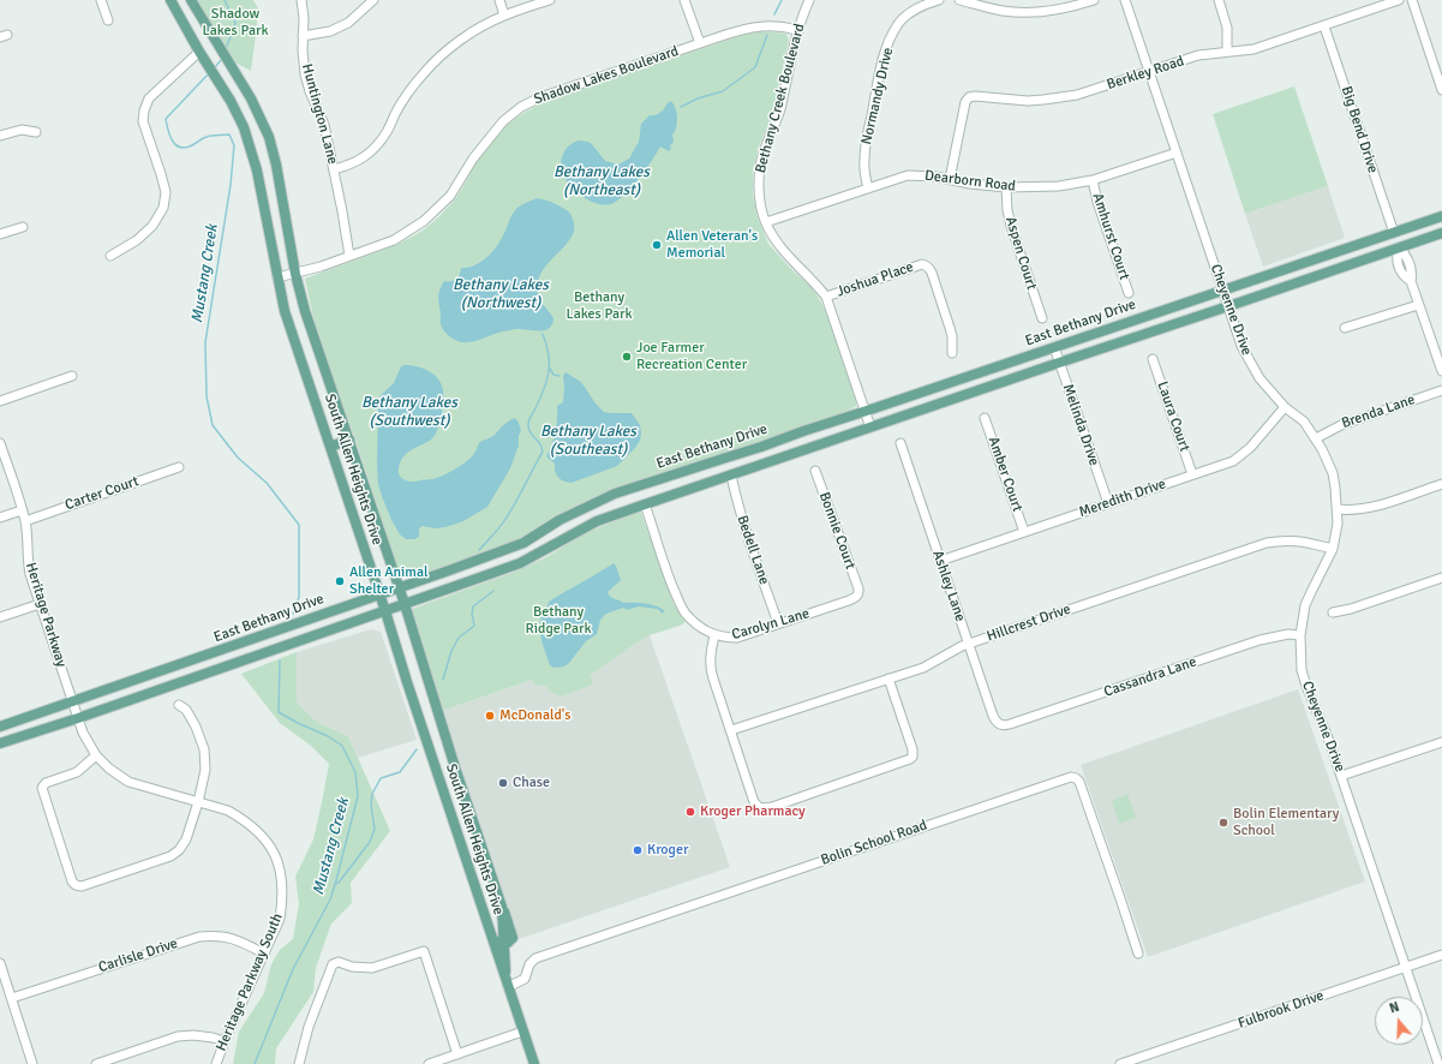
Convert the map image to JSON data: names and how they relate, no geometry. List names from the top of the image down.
{
  "streets": {
    "main road": ["East Bethany Drive", "South Allen Heights Drive"],
    "street": [
      "Berkley Road",
      "Shadow Lakes Boulevard",
      "Normandy Drive",
      "Bethany Creek Boulevard",
      "Huntington Lane",
      "Big Bend Drive",
      "Dearborn Road",
      "Amhurst Court",
      "Aspen Court",
      "Joshua Place",
      "Cheyenne Drive",
      "Brenda Lane",
      "Laura Court",
      "Melinda Drive",
      "Amber Court",
      "Carter Court",
      "Meredith Drive",
      "Bonnie Court",
      "Bedell Lane",
      "Ashley Lane",
      "Heritage Parkway",
      "Hillcrest Drive",
      "Carolyn Lane",
      "Cassandra Lane",
      "Bolin School Road",
      "Carlisle Drive",
      "Heritage Parkway South",
      "Fulbrook Drive"
    ]
  },
  "crossings": [
    ["Berkley Road", "Big Bend Drive"],
    ["Berkley Road", "Dearborn Road"],
    ["Berkley Road", "Cheyenne Drive"],
    ["Shadow Lakes Boulevard", "Bethany Creek Boulevard"],
    ["Shadow Lakes Boulevard", "Huntington Lane"],
    ["Shadow Lakes Boulevard", "South Allen Heights Drive"],
    ["Normandy Drive", "Dearborn Road"],
    ["Bethany Creek Boulevard", "Dearborn Road"],
    ["Bethany Creek Boulevard", "Joshua Place"],
    ["Bethany Creek Boulevard", "East Bethany Drive"],
    ["Big Bend Drive", "East Bethany Drive"],
    ["Dearborn Road", "Amhurst Court"],
    ["Dearborn Road", "Aspen Court"],
    ["Dearborn Road", "Cheyenne Drive"],
    ["Cheyenne Drive", "East Bethany Drive"],
    ["Cheyenne Drive", "Brenda Lane"],
    ["Cheyenne Drive", "Meredith Drive"],
    ["Cheyenne Drive", "Hillcrest Drive"],
    ["Cheyenne Drive", "Cassandra Lane"],
    ["Cheyenne Drive", "Fulbrook Drive"],
    ["East Bethany Drive", "Melinda Drive"],
    ["East Bethany Drive", "South Allen Heights Drive"],
    ["East Bethany Drive", "Heritage Parkway"],
    ["East Bethany Drive", "Heritage Parkway South"],
    ["Laura Court", "Meredith Drive"],
    ["Melinda Drive", "Meredith Drive"],
    ["South Allen Heights Drive", "Bolin School Road"],
    ["Amber Court", "Meredith Drive"],
    ["Carter Court", "Heritage Parkway"],
    ["Meredith Drive", "Ashley Lane"],
    ["Bonnie Court", "Carolyn Lane"],
    ["Bedell Lane", "Carolyn Lane"],
    ["Ashley Lane", "Hillcrest Drive"],
    ["Ashley Lane", "Cassandra Lane"],
    ["Heritage Parkway", "Heritage Parkway South"],
    ["Carlisle Drive", "Heritage Parkway South"]
  ],
  "water": [
    "Bethany Lakes (Northeast)",
    "Mustang Creek",
    "Bethany Lakes (Northwest)",
    "Bethany Lakes (Southwest)",
    "Bethany Lakes (Southeast)"
  ],
  "parks": ["Shadow Lakes Park", "Bethany Lakes Park", "Bethany Ridge Park"],
  "places": [
    "Allen Veteran's Memorial",
    "Joe Farmer Recreation Center",
    "Allen Animal Shelter",
    "McDonald's",
    "Chase",
    "Kroger Pharmacy",
    "Bolin Elementary School",
    "Kroger"
  ],
  "north": "top"
}
